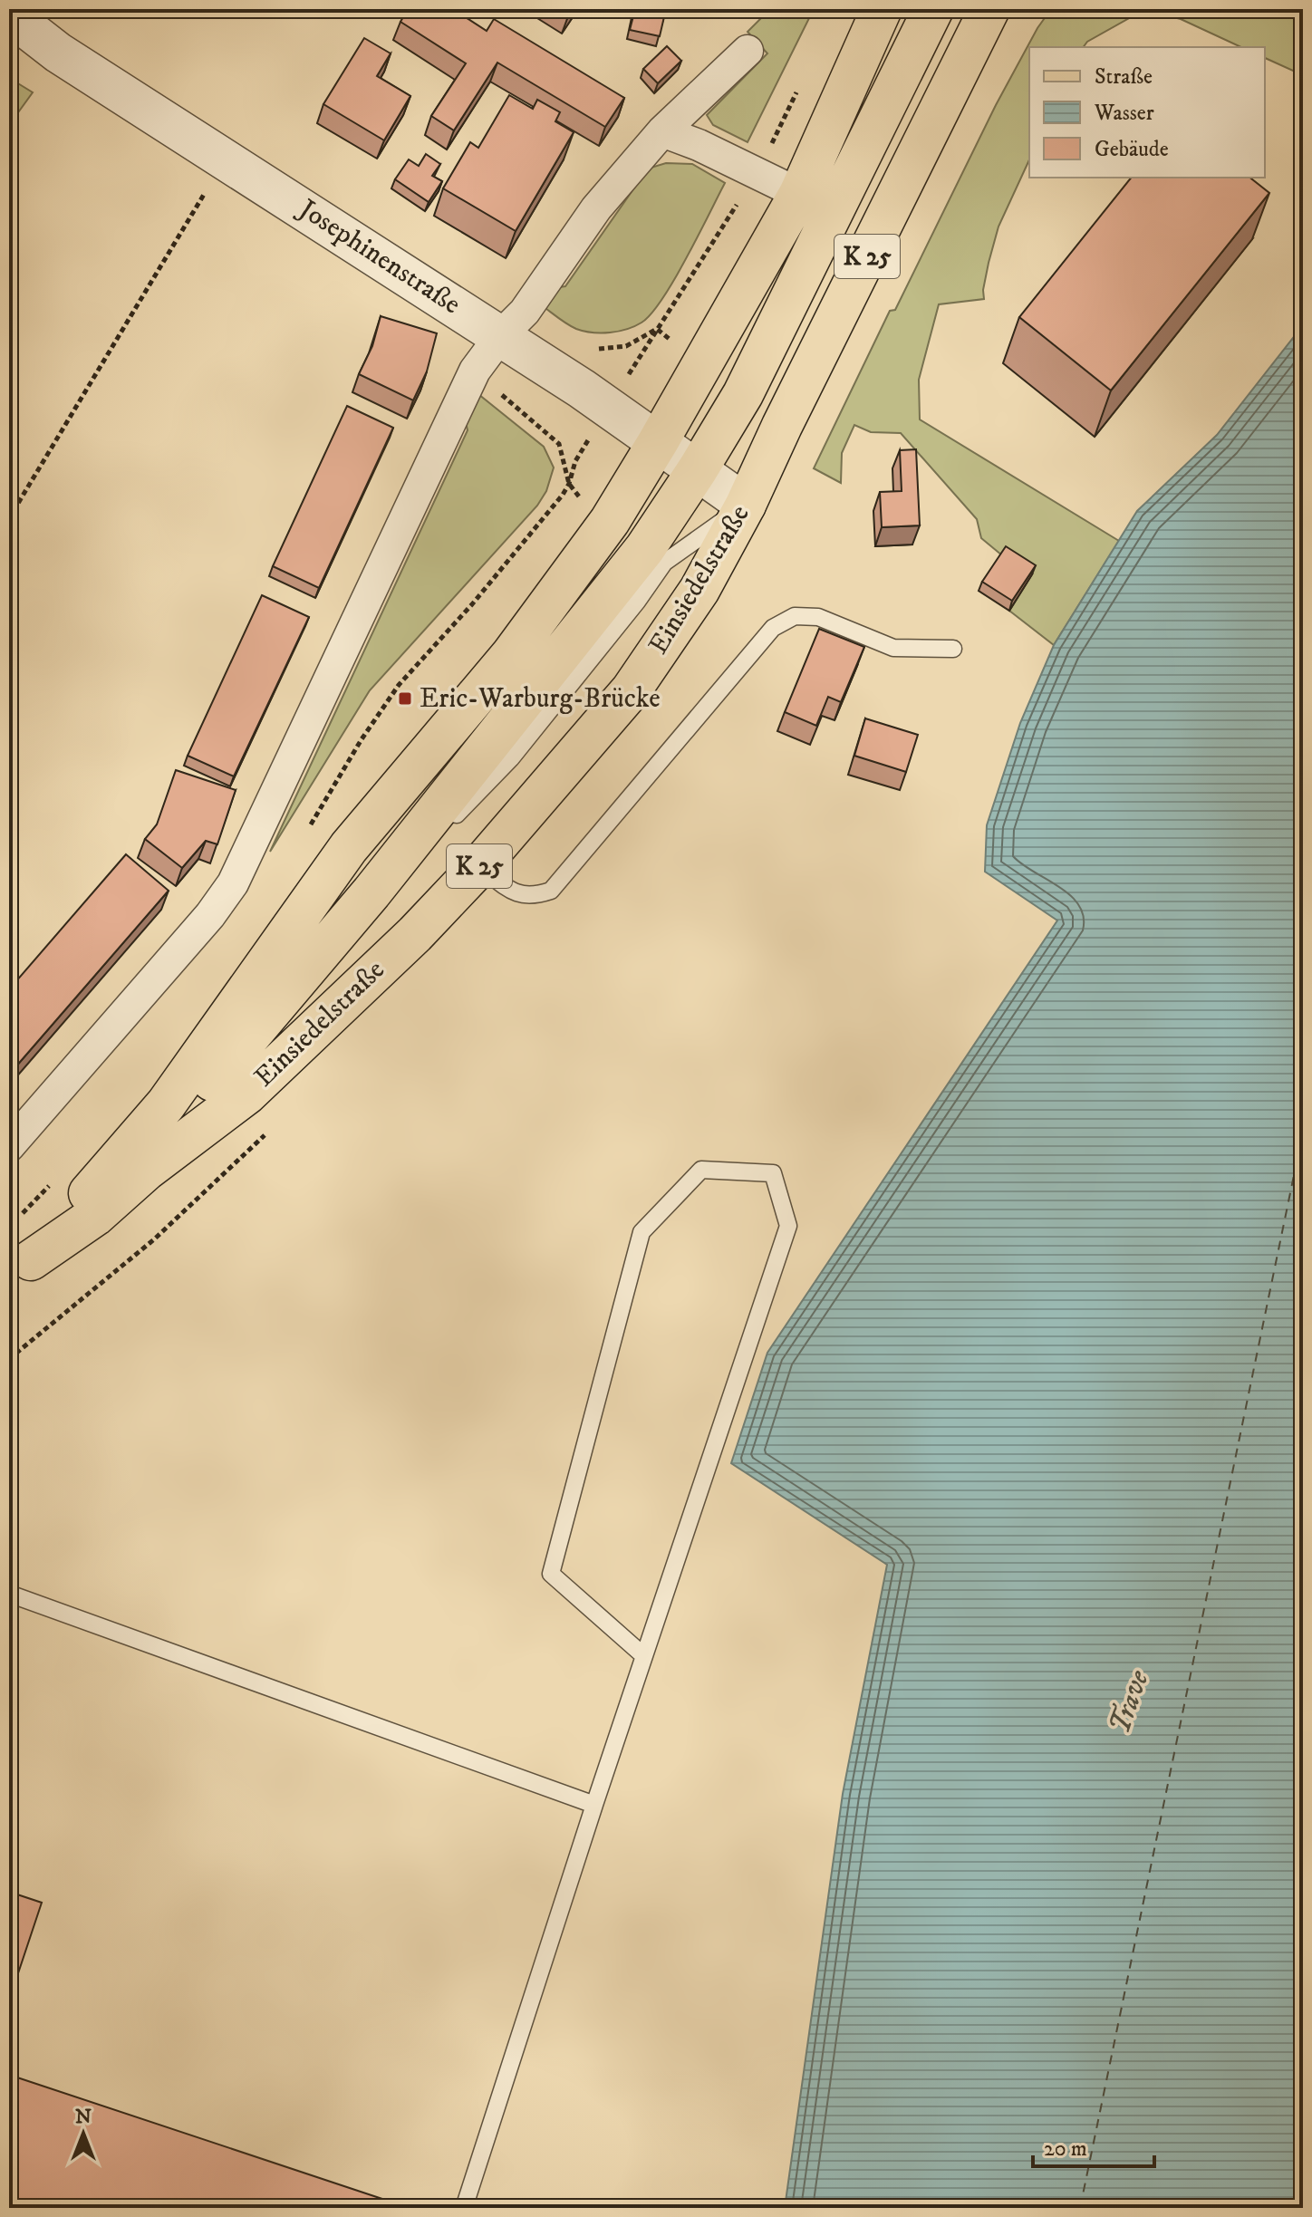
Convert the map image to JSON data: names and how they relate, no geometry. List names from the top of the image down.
{
  "streets": {
    "main road": ["K 25", "Einsiedelstraße"],
    "street": ["Josephinenstraße"]
  },
  "crossings": [
    ["Josephinenstraße", "Einsiedelstraße"]
  ],
  "water": ["Trave"],
  "places": {
    "transit": ["Eric-Warburg-Brücke"]
  },
  "legend": ["Straße", "Wasser", "Gebäude"],
  "scale_bar": "20 m",
  "north": "top"
}
